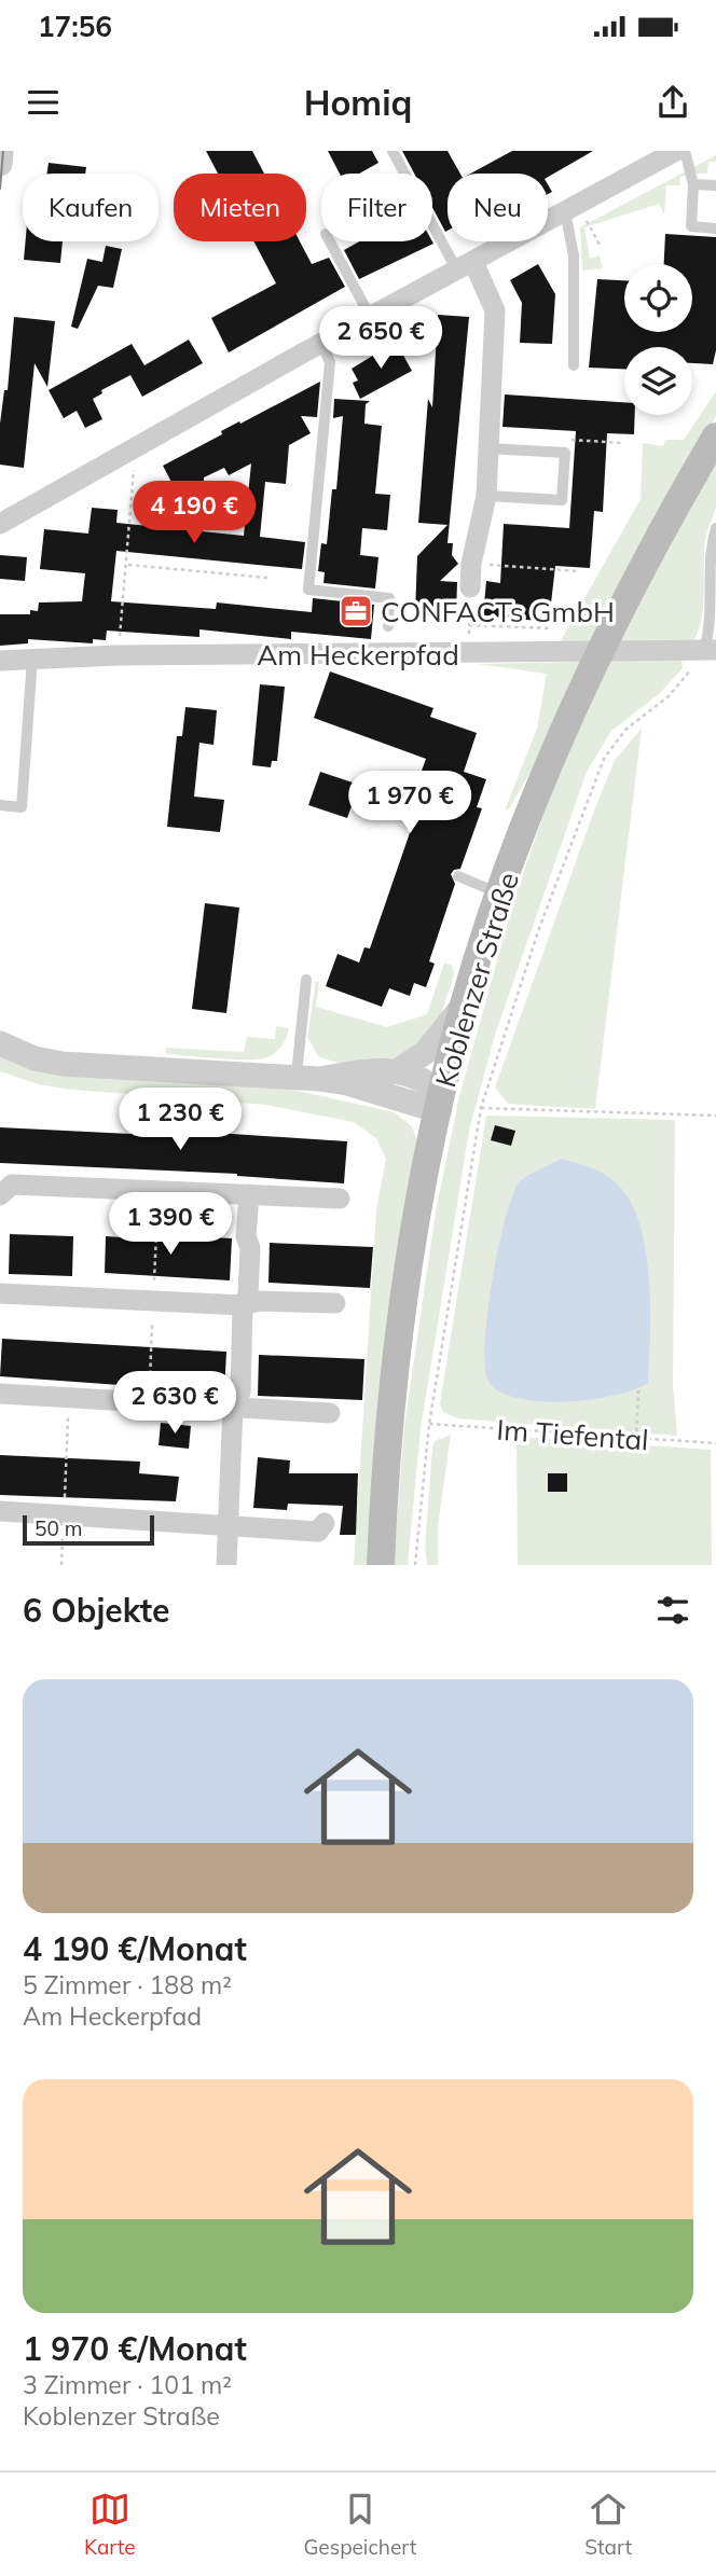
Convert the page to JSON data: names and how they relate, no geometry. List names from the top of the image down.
{
  "streets": {
    "main road": ["Koblenzer Straße"],
    "street": ["Am Heckerpfad"],
    "path": ["Im Tiefental"]
  },
  "places": {
    "office": ["CONFACTs GmbH"]
  },
  "scale_bar": "50 m",
  "page": {
    "status": "17:56",
    "header": "Homiq",
    "chip": [
      "Kaufen",
      "Mieten",
      "Filter",
      "Neu"
    ],
    "price": [
      "2 650 €",
      "4 190 €",
      "1 970 €",
      "1 230 €",
      "1 390 €",
      "2 630 €"
    ],
    "scale": "50 m",
    "heading": "6 Objekte",
    "list": [
      {
        "name": "4 190 €/Monat",
        "note": "5 Zimmer · 188 m² · Am Heckerpfad"
      },
      {
        "name": "1 970 €/Monat",
        "note": "3 Zimmer · 101 m² · Koblenzer Straße"
      }
    ],
    "tabs": ["Karte", "Gespeichert", "Start"]
  }
}
